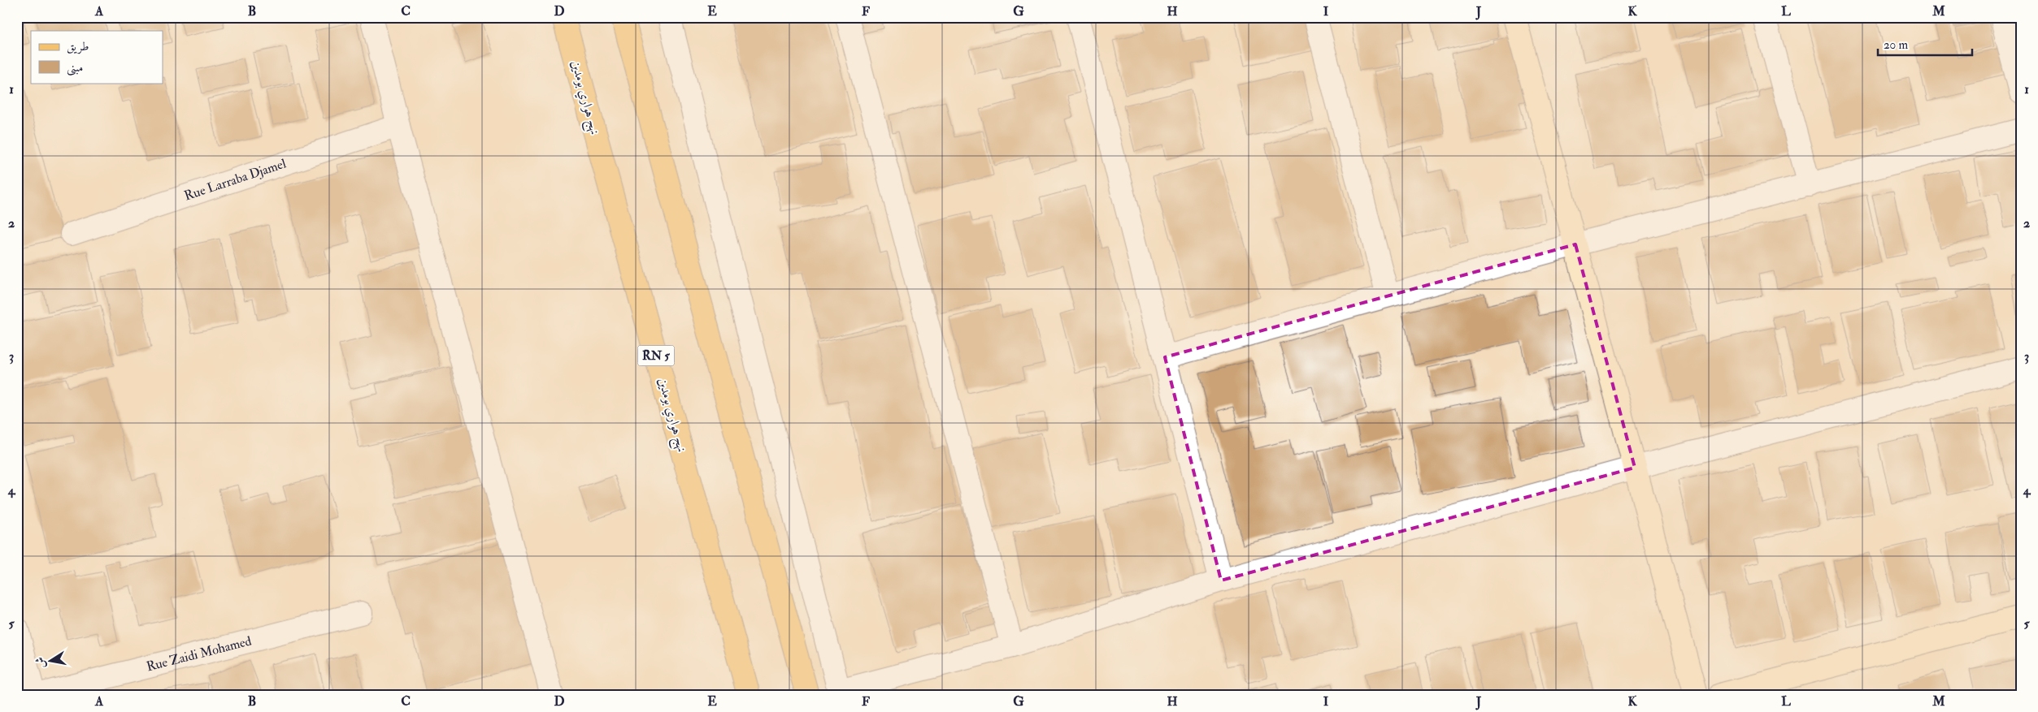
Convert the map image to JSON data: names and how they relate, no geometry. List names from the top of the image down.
{
  "streets": {
    "main road": ["نهج هواري بومدين", "RN 5"],
    "street": ["Rue Larraba Djamel", "Rue Zaidi Mohamed"]
  },
  "legend": ["طريق", "مبنى"],
  "scale_bar": "20 m",
  "north": "left",
  "grid": {
    "columns": [
      "A",
      "B",
      "C",
      "D",
      "E",
      "F",
      "G",
      "H",
      "I",
      "J",
      "K",
      "L",
      "M"
    ],
    "rows": [
      "1",
      "2",
      "3",
      "4",
      "5"
    ]
  }
}
